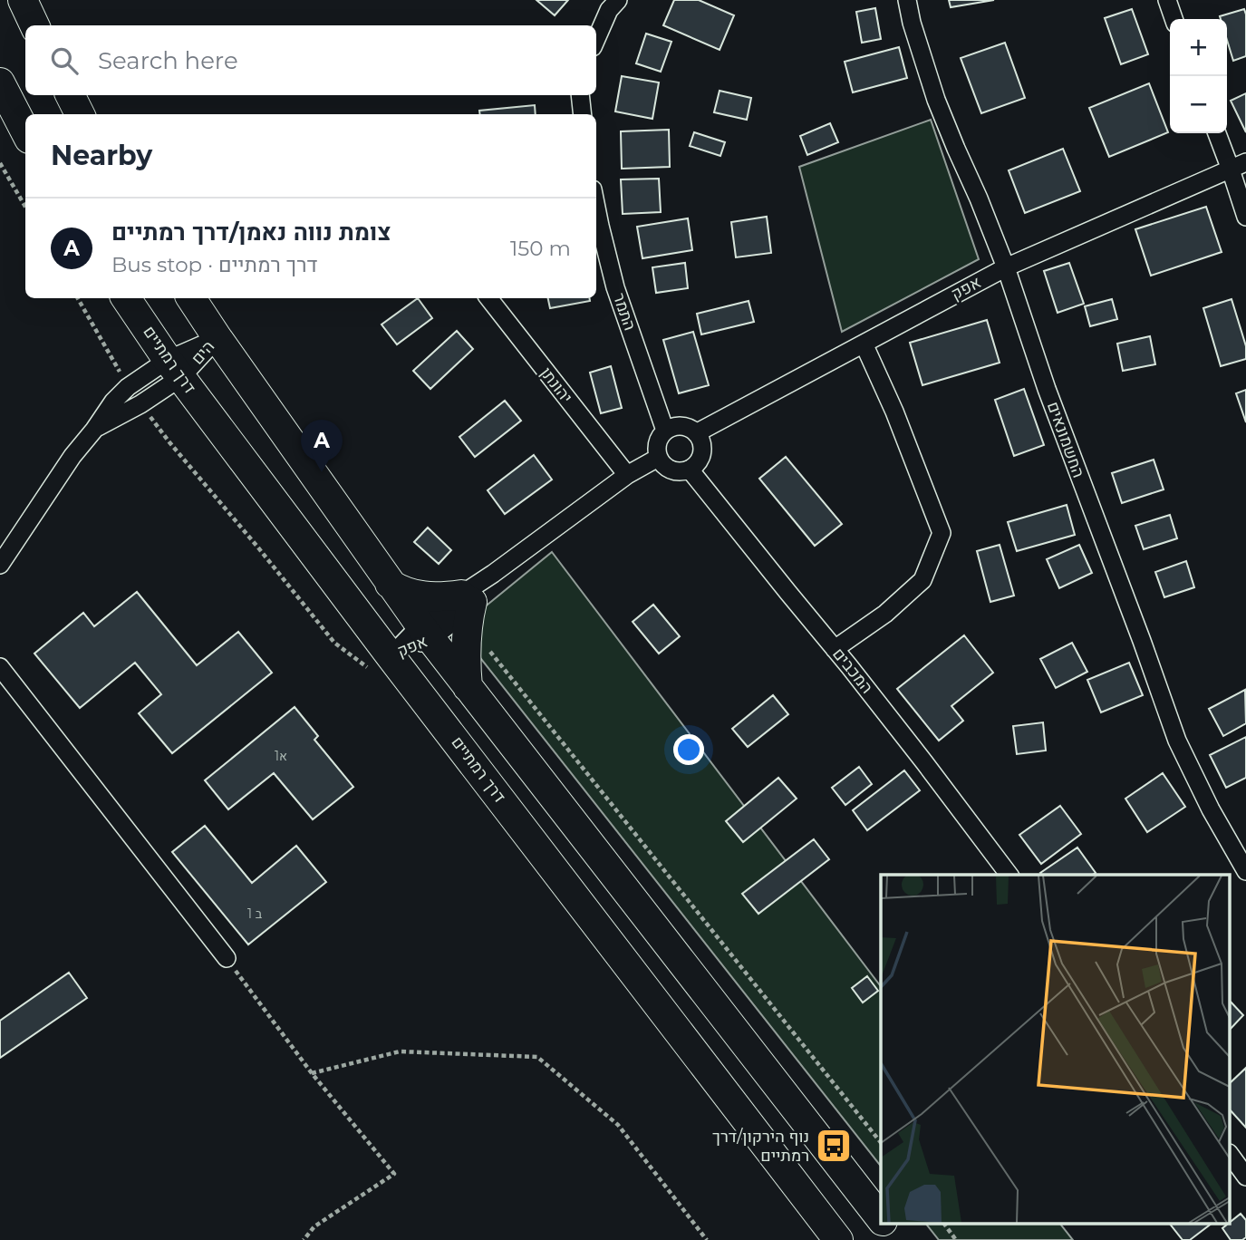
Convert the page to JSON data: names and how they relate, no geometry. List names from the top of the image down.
{
  "streets": {
    "main road": ["דרך רמתיים"],
    "street": [
      "אפק",
      "התמר",
      "הים",
      "יהונתן",
      "החשמונאים",
      "המכבים"
    ]
  },
  "crossings": [
    ["אפק", "התמר"],
    ["אפק", "דרך רמתיים"],
    ["אפק", "יהונתן"],
    ["אפק", "החשמונאים"],
    ["אפק", "המכבים"],
    ["התמר", "המכבים"],
    ["הים", "דרך רמתיים"]
  ],
  "places": {
    "bus stop": ["נוף הירקון/דרך רמתיים"]
  },
  "house_numbers": ["1א", "1 ב"],
  "page": {
    "map_buttons": ["+", "−"],
    "search": "Search here",
    "heading": "Nearby",
    "list": [
      {
        "mark": "A",
        "name": "צומת נווה נאמן/דרך רמתיים",
        "note": "Bus stop · דרך רמתיים",
        "value": "150 m"
      }
    ],
    "pins": "A"
  }
}
